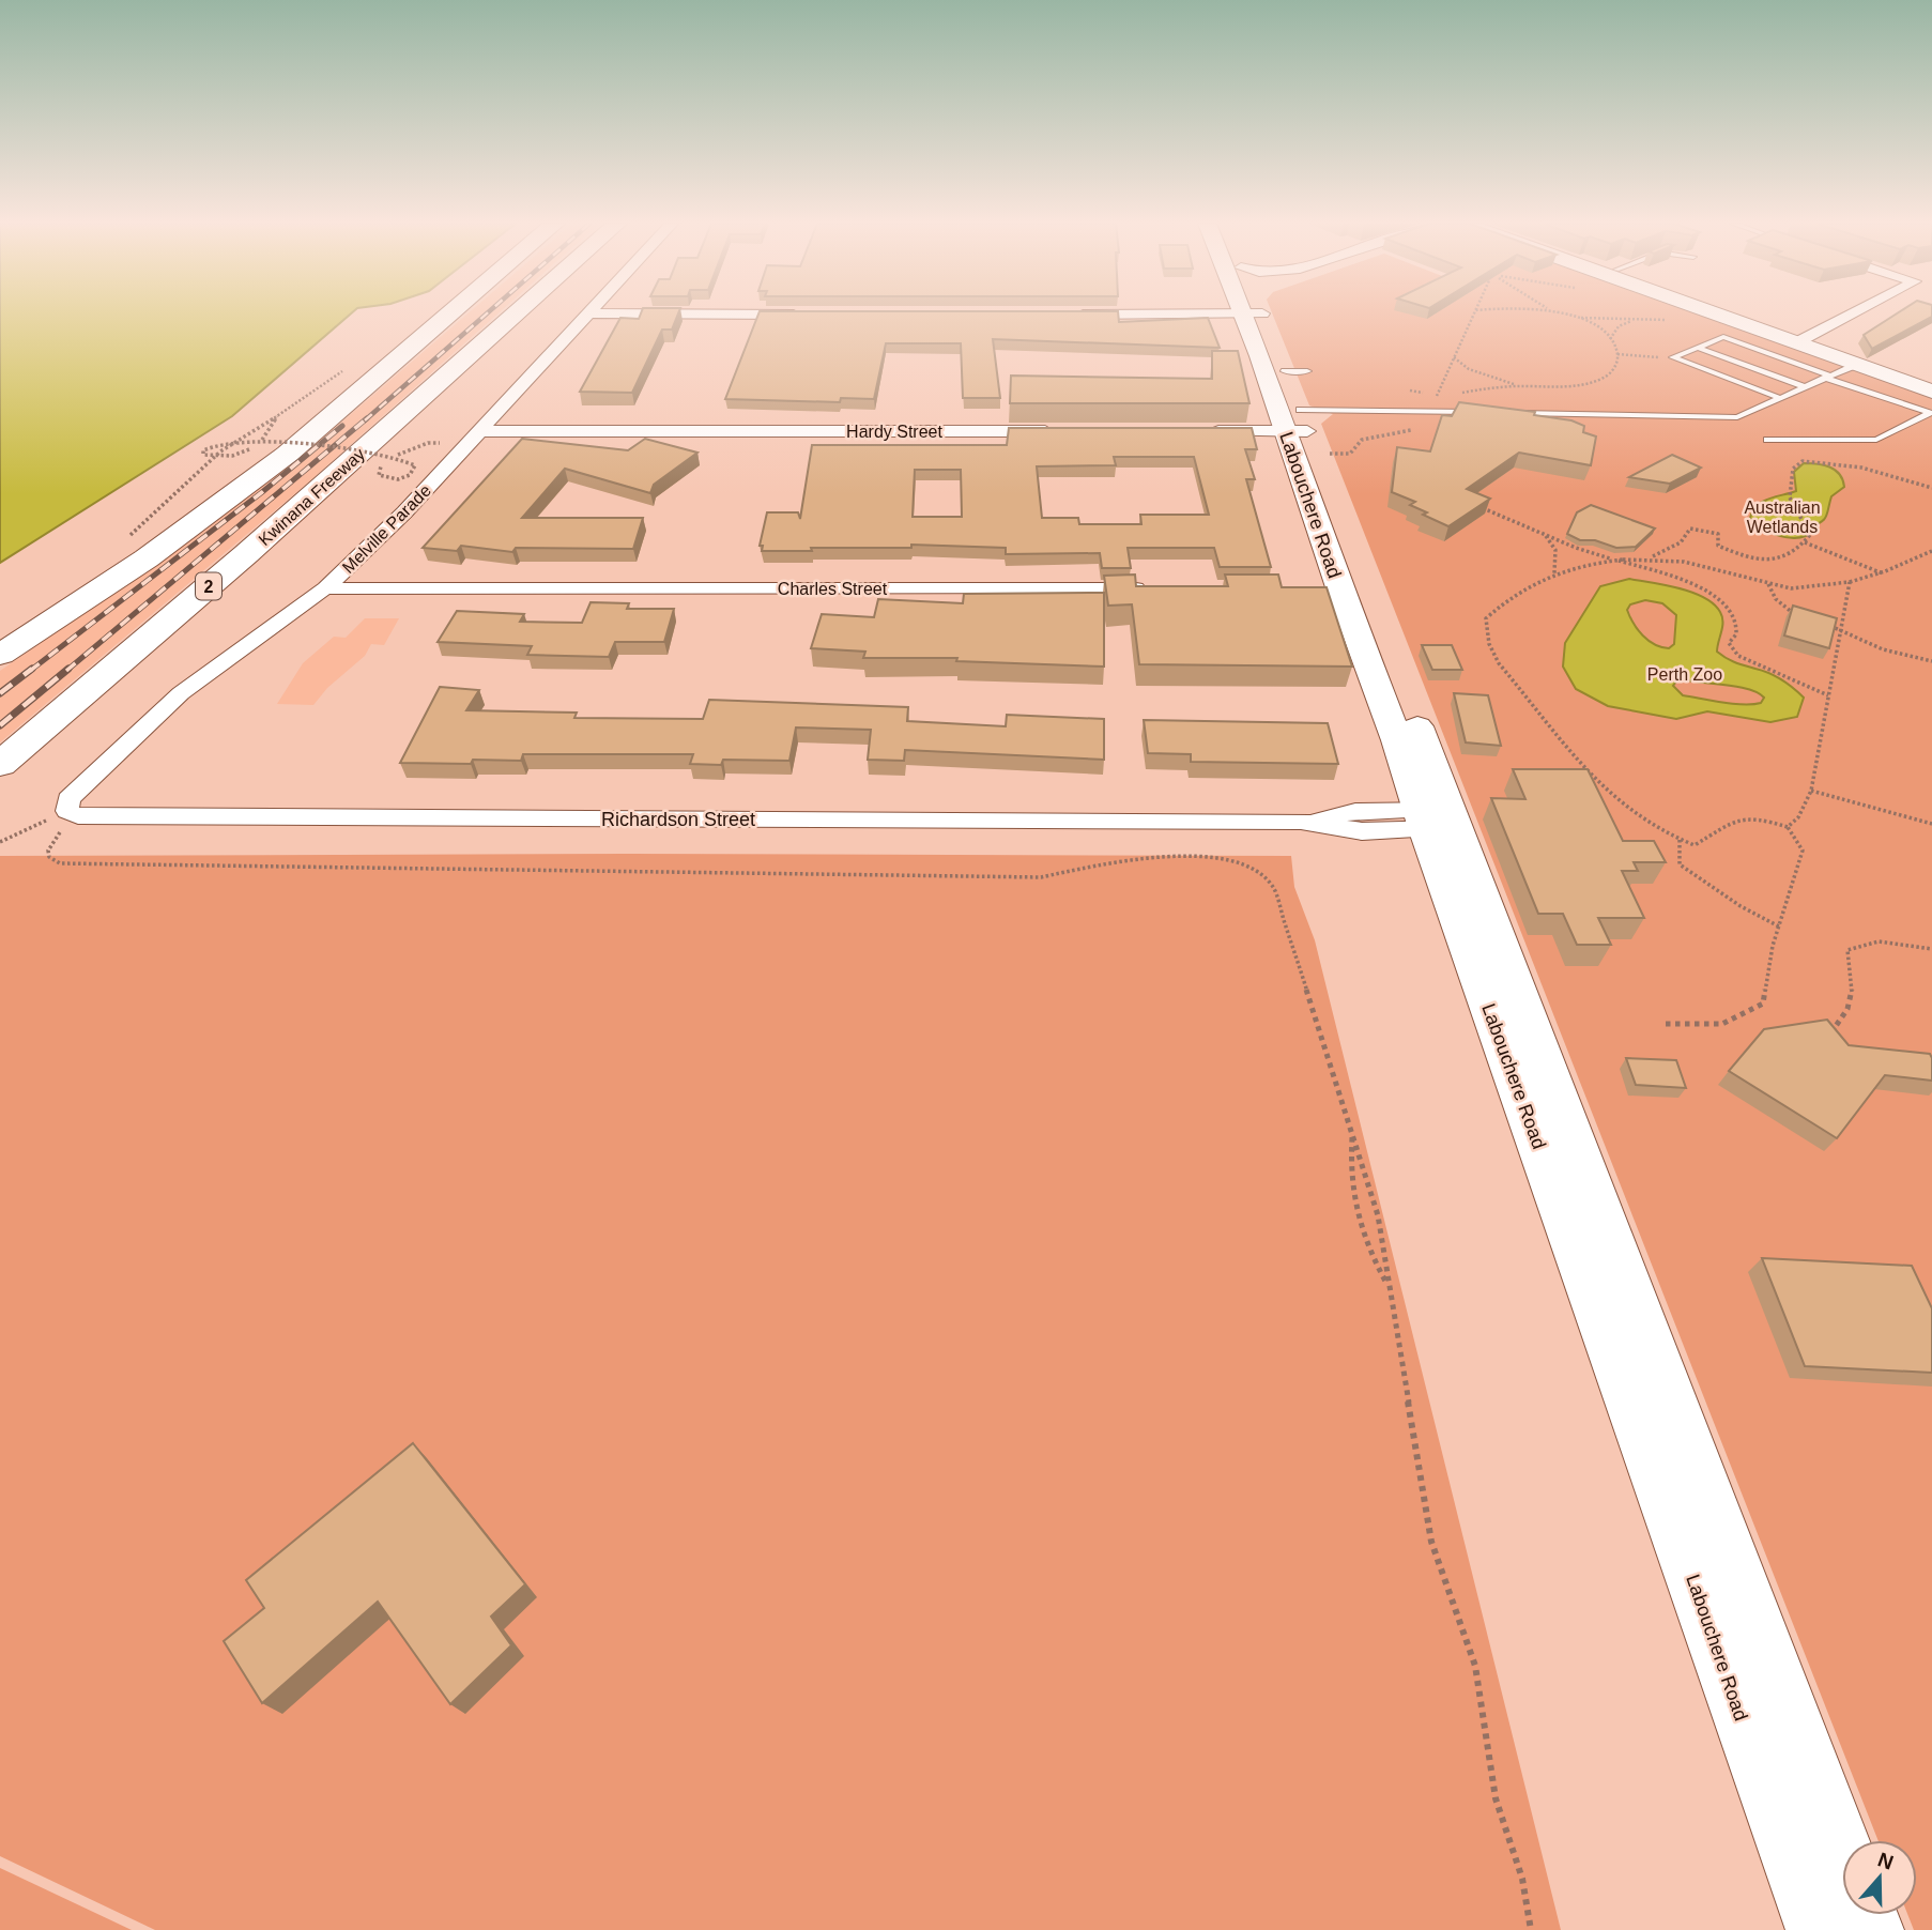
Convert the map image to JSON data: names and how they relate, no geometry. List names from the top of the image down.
{
  "streets": {
    "highway": ["Kwinana Freeway", "2"],
    "main road": ["Labouchere Road"],
    "street": [
      "Hardy Street",
      "Melville Parade",
      "Charles Street",
      "Richardson Street"
    ]
  },
  "crossings": [
    ["Hardy Street", "Melville Parade"],
    ["Labouchere Road", "Richardson Street"],
    ["Melville Parade", "Charles Street"],
    ["Melville Parade", "Richardson Street"]
  ],
  "parks": ["Australian Wetlands", "Perth Zoo"],
  "north": "top"
}
